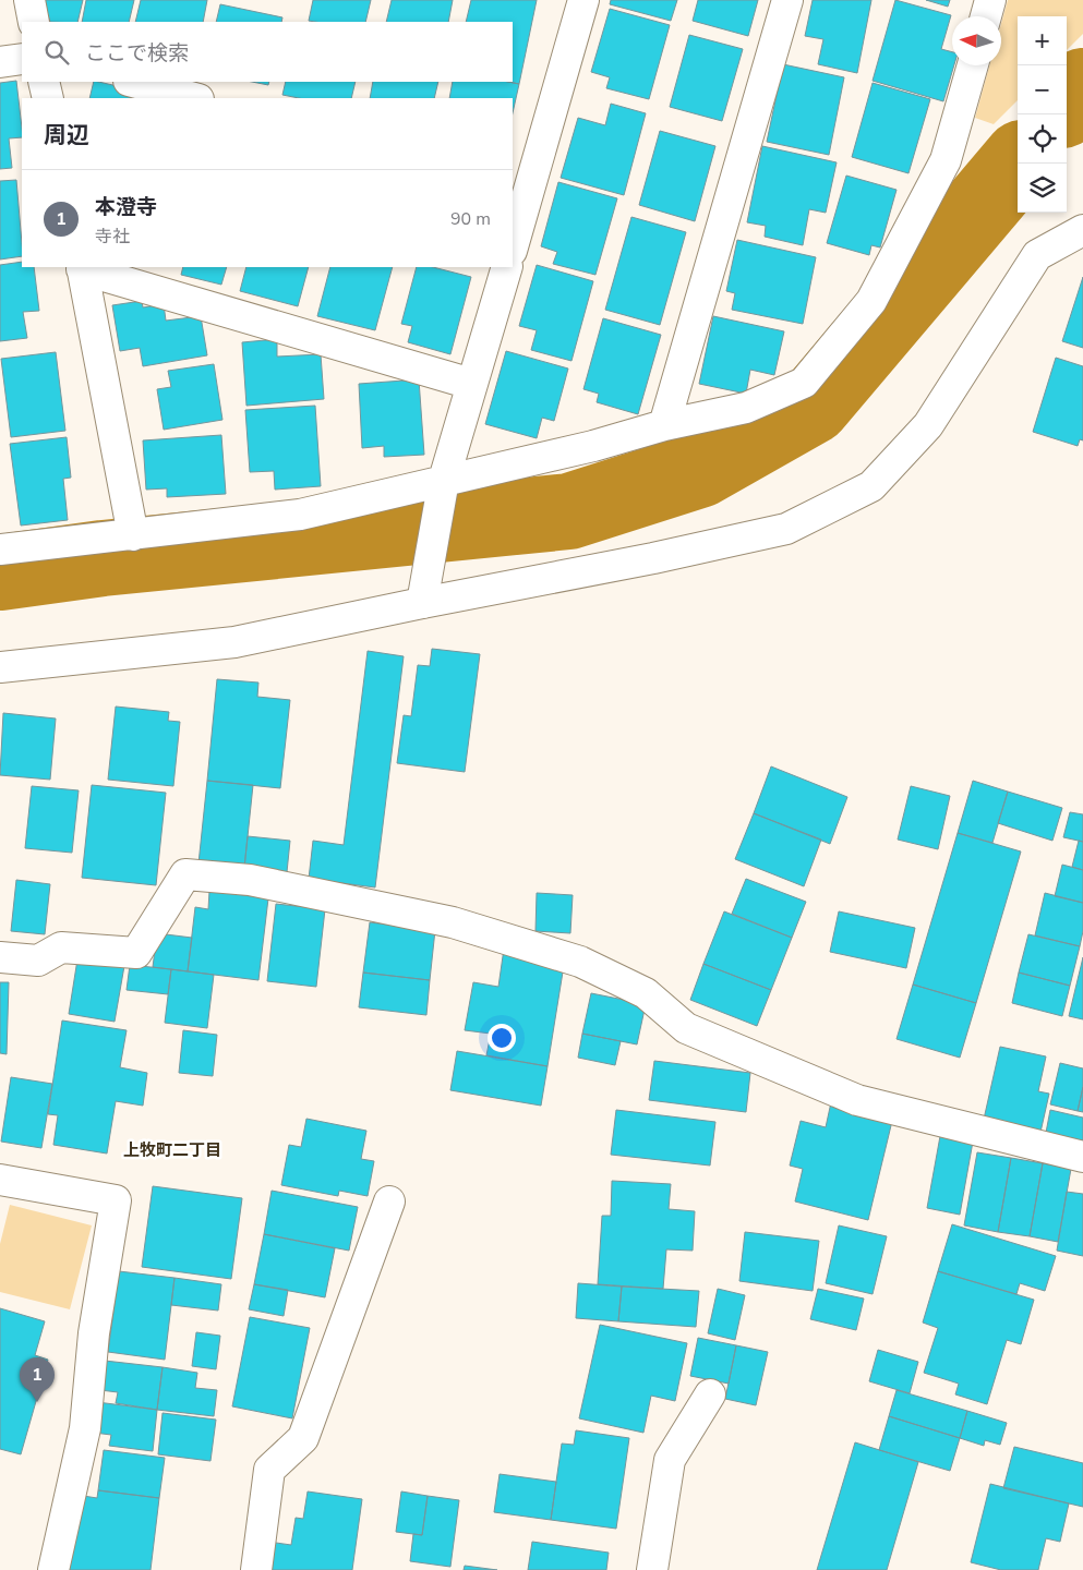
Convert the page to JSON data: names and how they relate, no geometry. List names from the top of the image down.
{
  "districts": ["上牧町二丁目"],
  "north": "left",
  "page": {
    "map_buttons": ["+", "−"],
    "search": "ここで検索",
    "heading": "周辺",
    "list": [
      {
        "mark": "1",
        "name": "本澄寺",
        "note": "寺社",
        "value": "90 m"
      }
    ],
    "pins": "1"
  }
}
